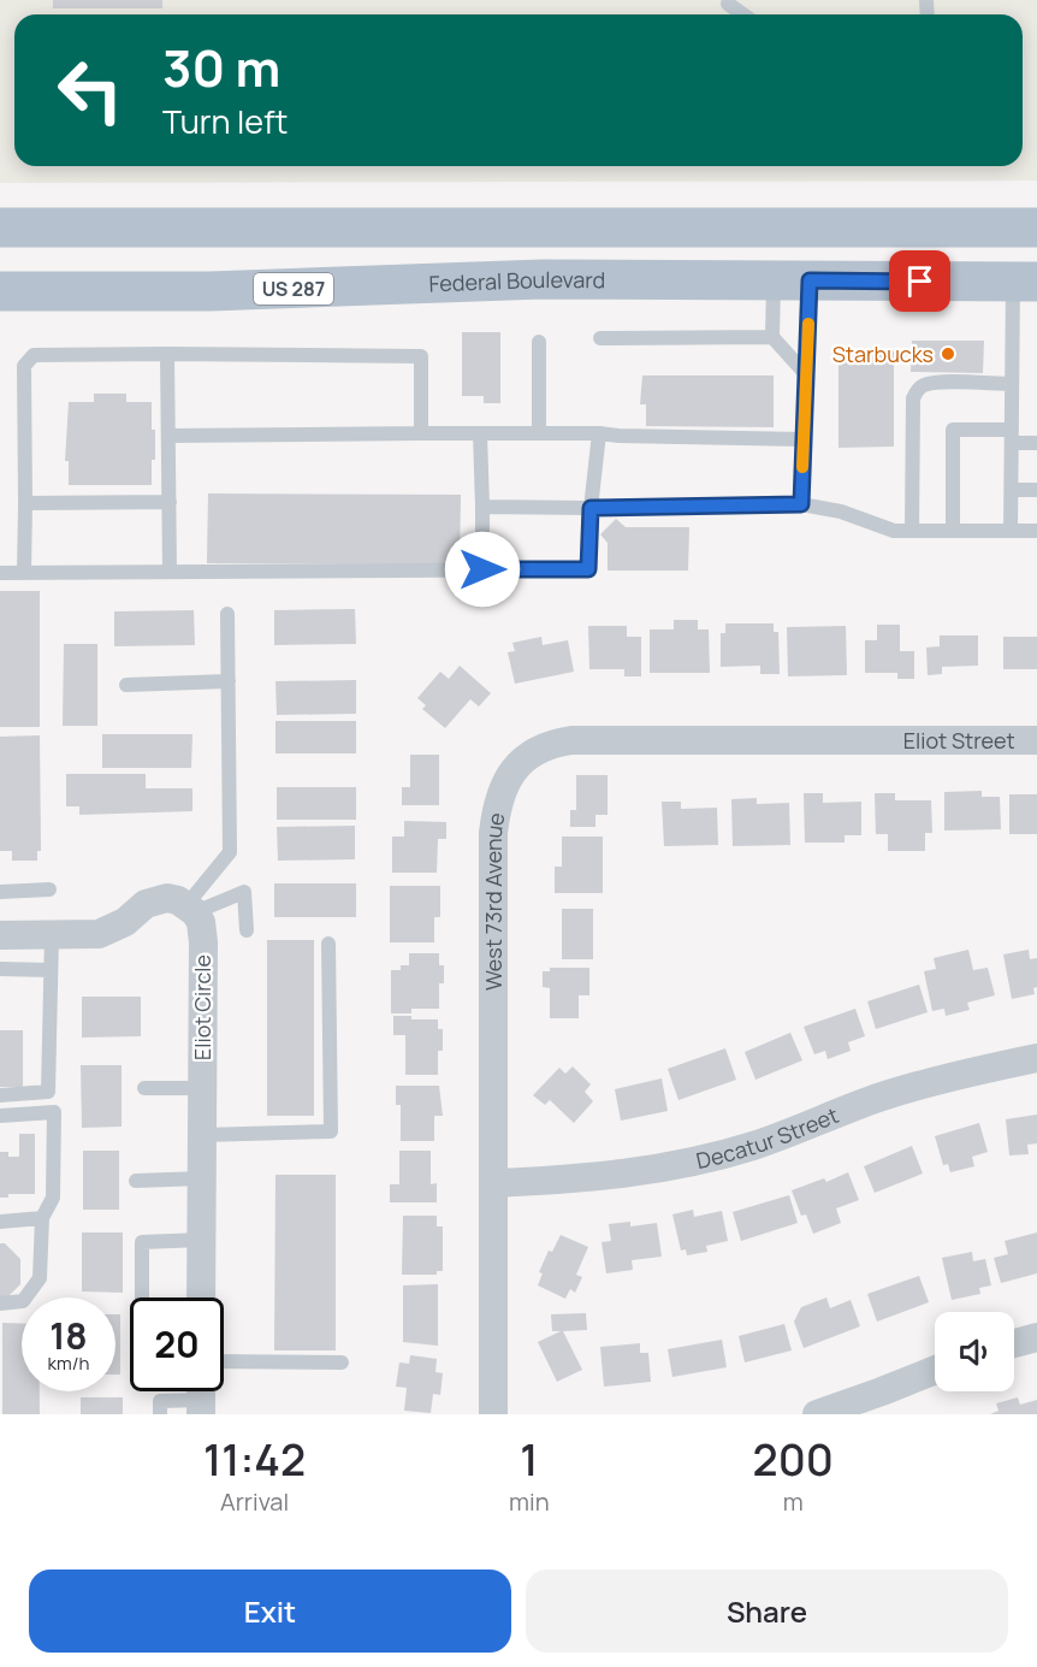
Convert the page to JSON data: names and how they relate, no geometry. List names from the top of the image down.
{
  "streets": {
    "main road": ["Federal Boulevard", "US 287"],
    "street": [
      "Eliot Street",
      "West 73rd Avenue",
      "Eliot Circle",
      "Decatur Street"
    ]
  },
  "crossings": [
    ["Eliot Street", "West 73rd Avenue"],
    ["West 73rd Avenue", "Decatur Street"]
  ],
  "places": ["Starbucks"],
  "page": {
    "turn": ["30 m", "Turn left"],
    "speed": "18 km/h",
    "limit": "20",
    "eta": [
      "11:42",
      "Arrival",
      "1",
      "min",
      "200",
      "m"
    ],
    "buttons": ["Exit", "Share"]
  }
}
